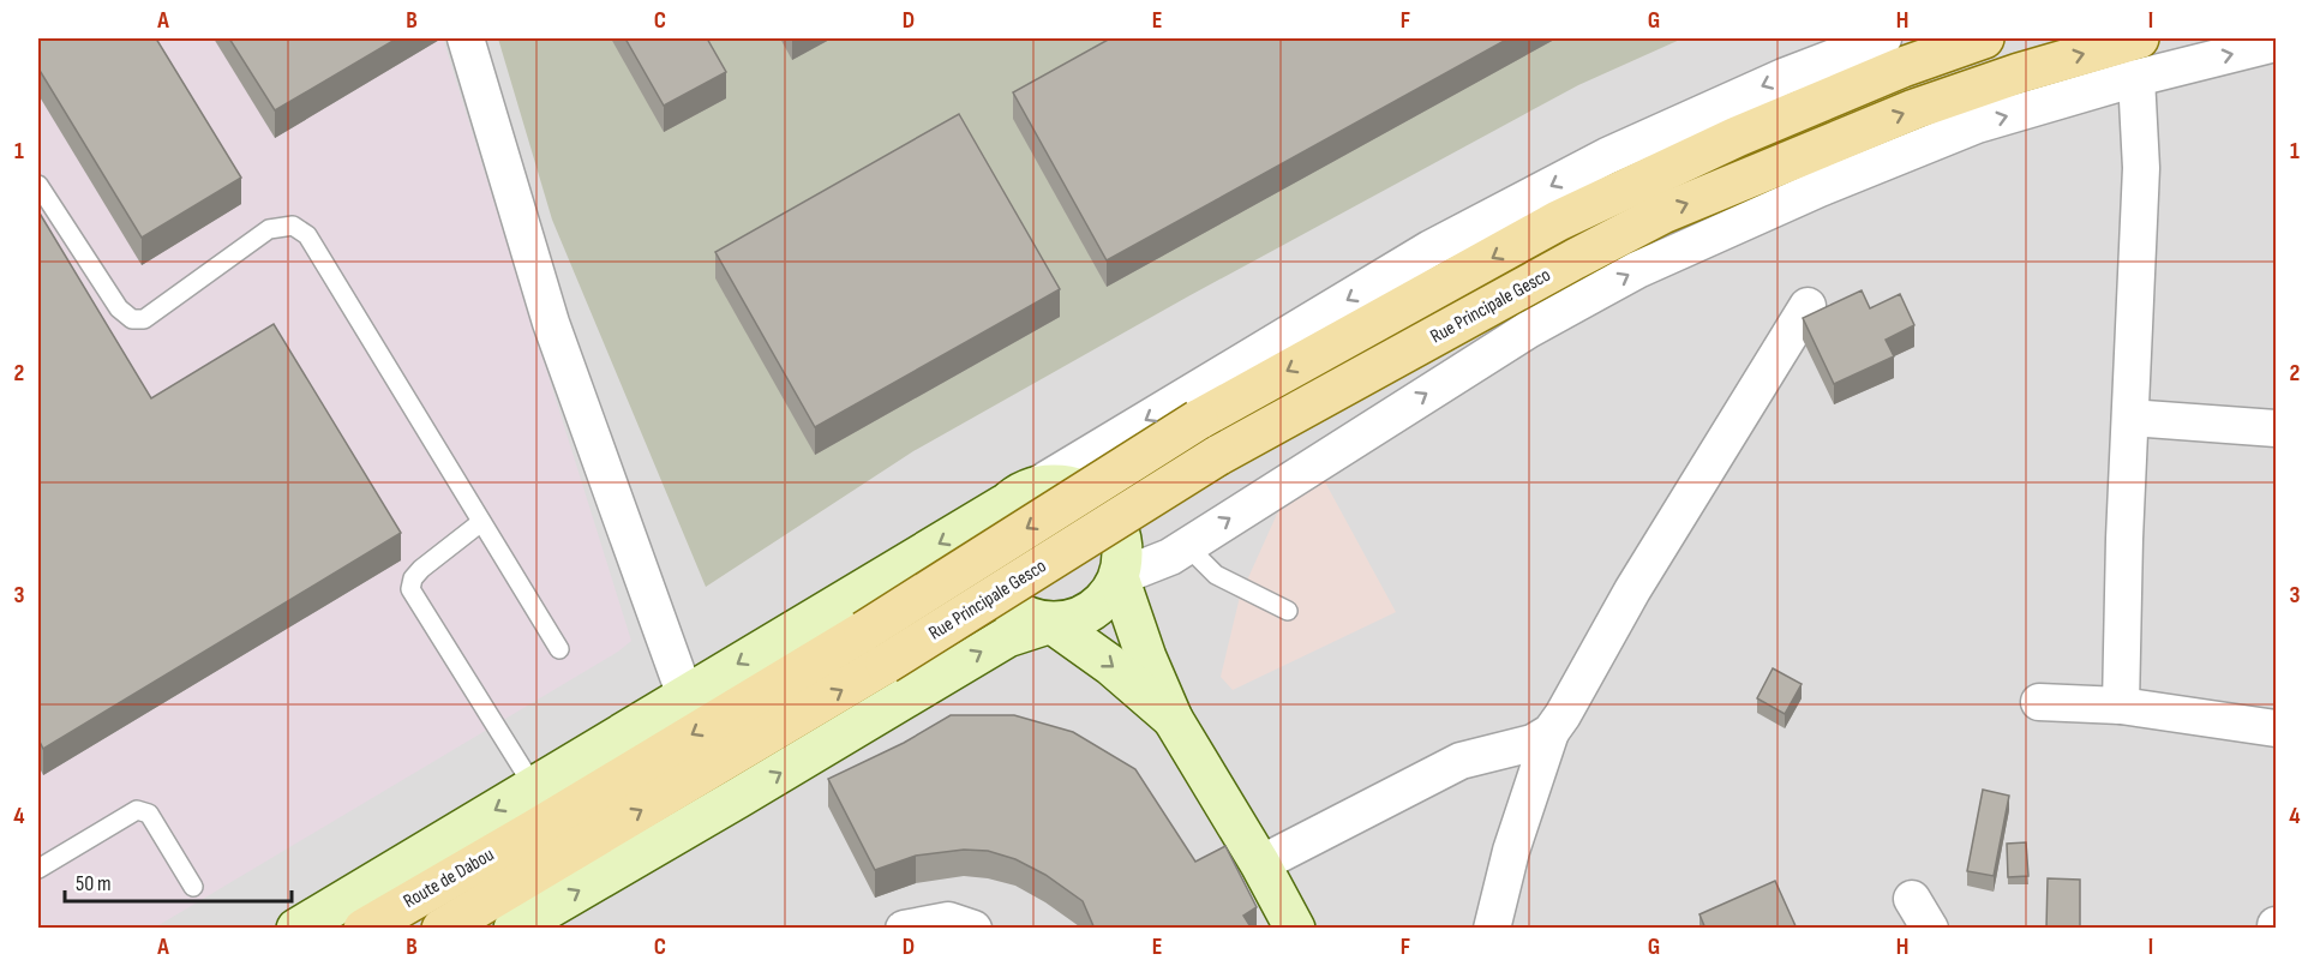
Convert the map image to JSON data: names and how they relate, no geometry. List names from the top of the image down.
{
  "streets": {
    "main road": ["Rue Principale Gesco", "Route de Dabou"]
  },
  "crossings": [
    ["Rue Principale Gesco", "Route de Dabou"]
  ],
  "scale_bar": "50 m",
  "grid": {
    "columns": [
      "A",
      "B",
      "C",
      "D",
      "E",
      "F",
      "G",
      "H",
      "I"
    ],
    "rows": [
      "1",
      "2",
      "3",
      "4"
    ]
  }
}
